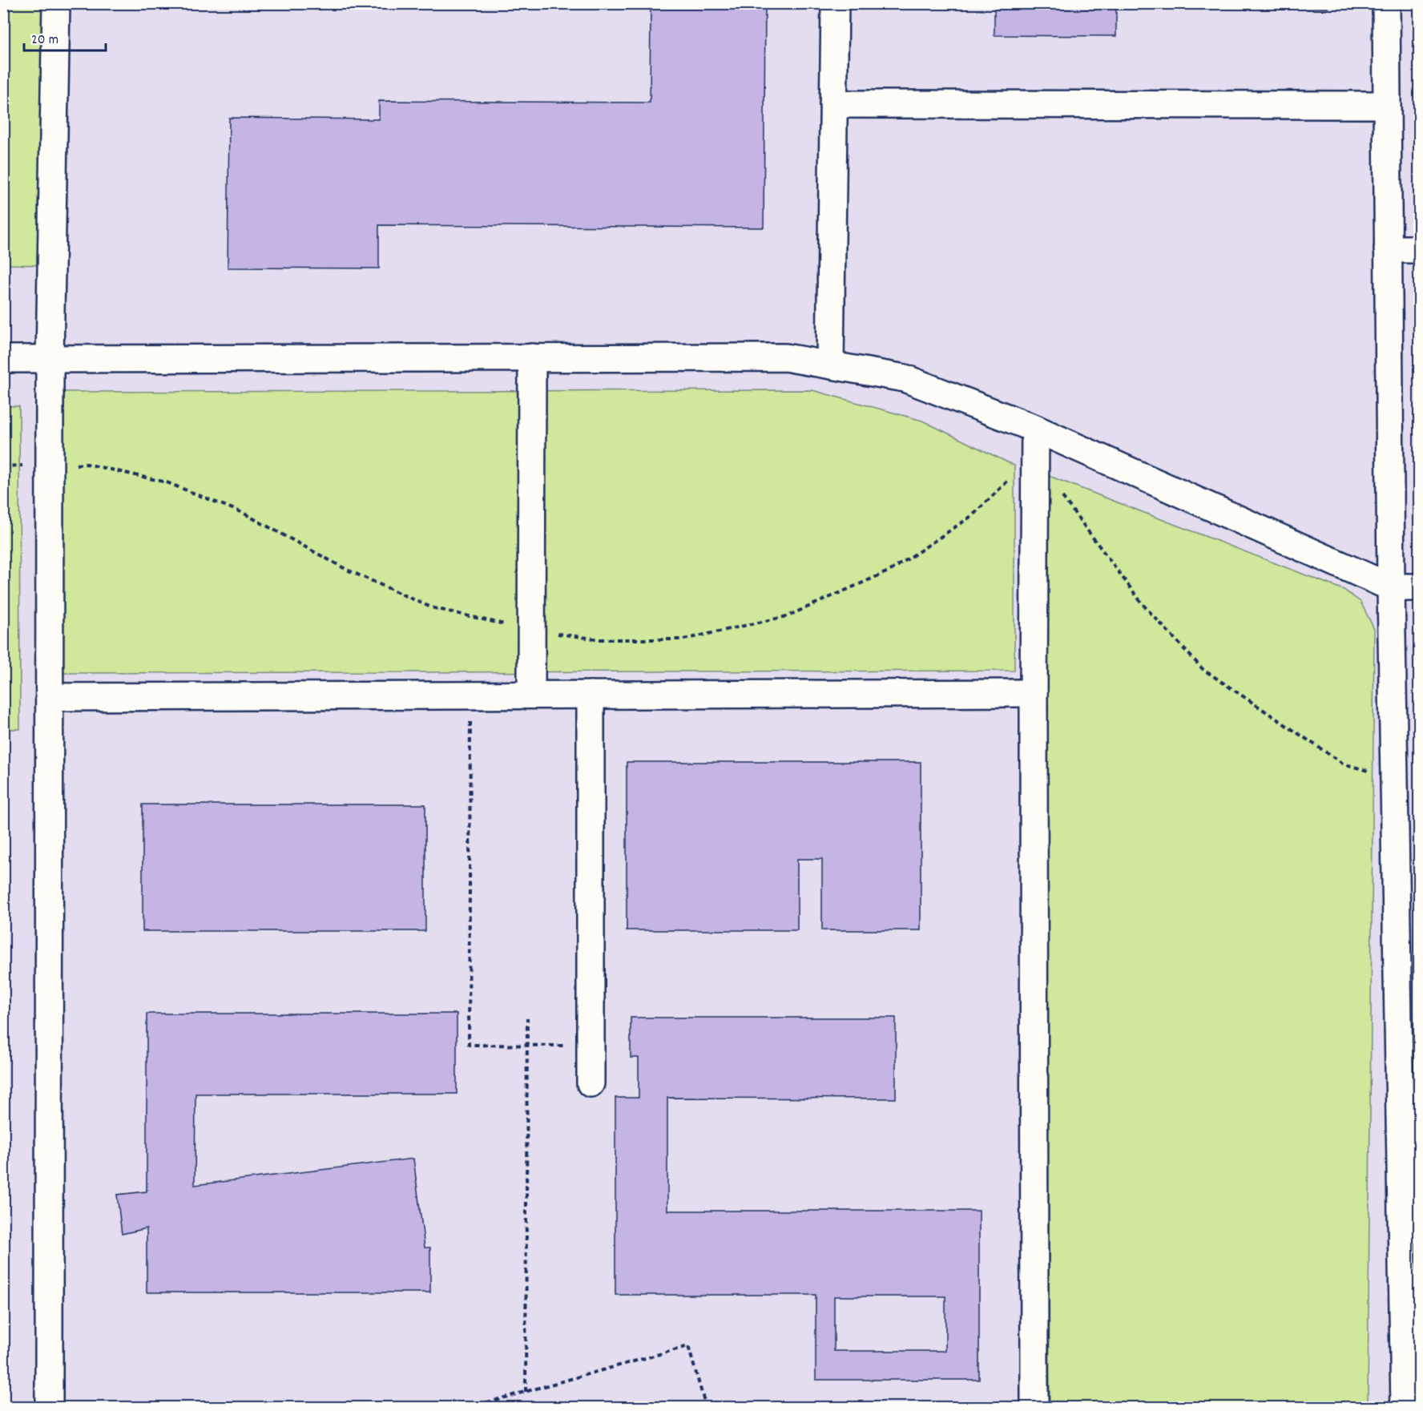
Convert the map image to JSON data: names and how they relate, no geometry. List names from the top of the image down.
{
  "scale_bar": "20 m"
}
